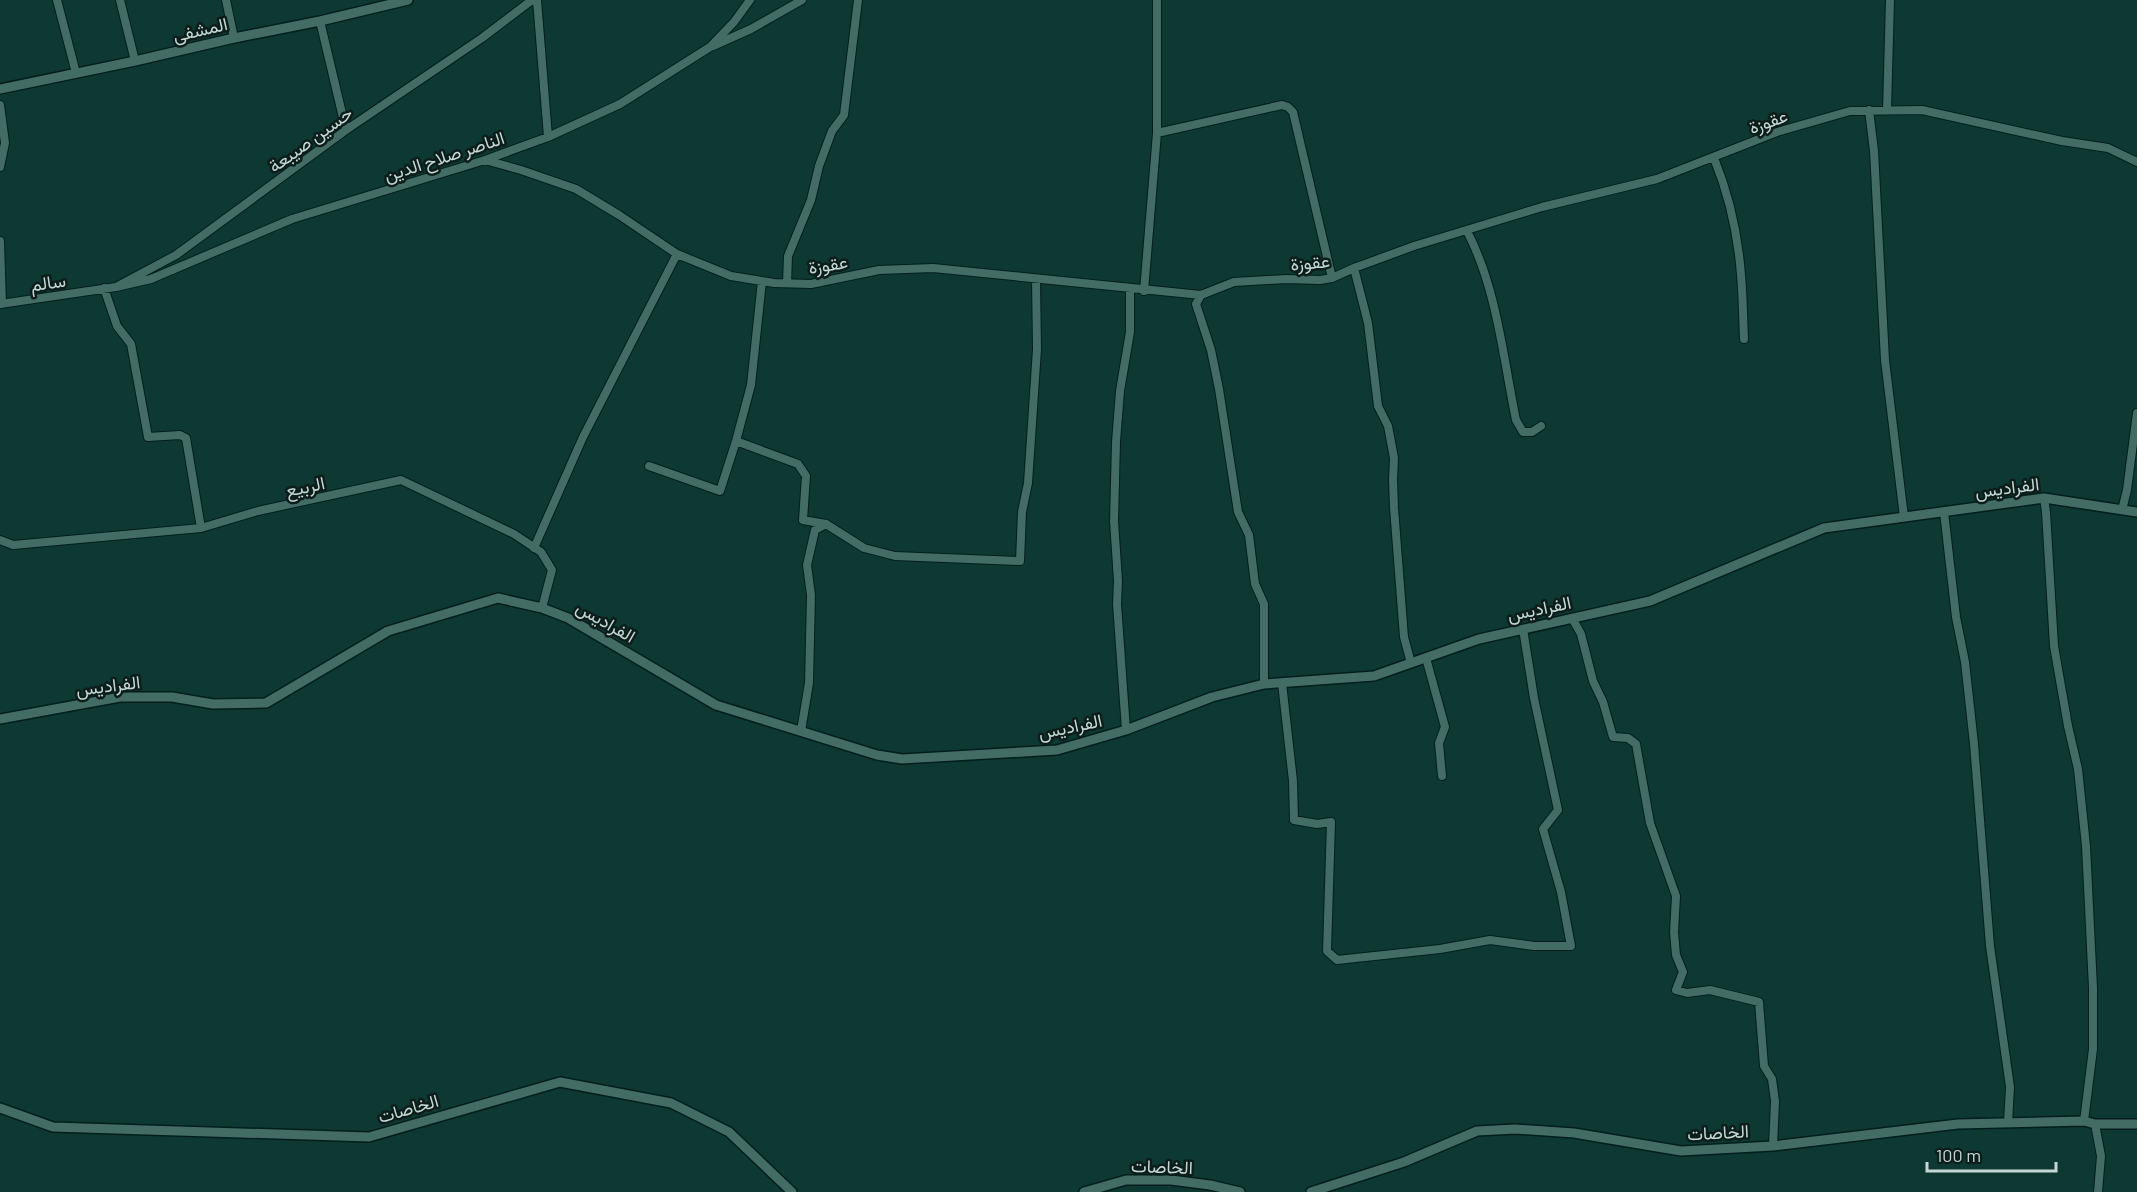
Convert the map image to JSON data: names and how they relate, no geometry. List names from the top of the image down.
{
  "streets": {
    "street": [
      "المشفى",
      "عقوزة",
      "حسين صيبعة",
      "الناصر صلاح الدين",
      "سالم",
      "الربيع",
      "الفراديس",
      "الخاصات"
    ]
  },
  "crossings": [
    ["عقوزة", "الناصر صلاح الدين"],
    ["حسين صيبعة", "الناصر صلاح الدين"],
    ["حسين صيبعة", "سالم"],
    ["الربيع", "الفراديس"]
  ],
  "scale_bar": "100 m"
}
